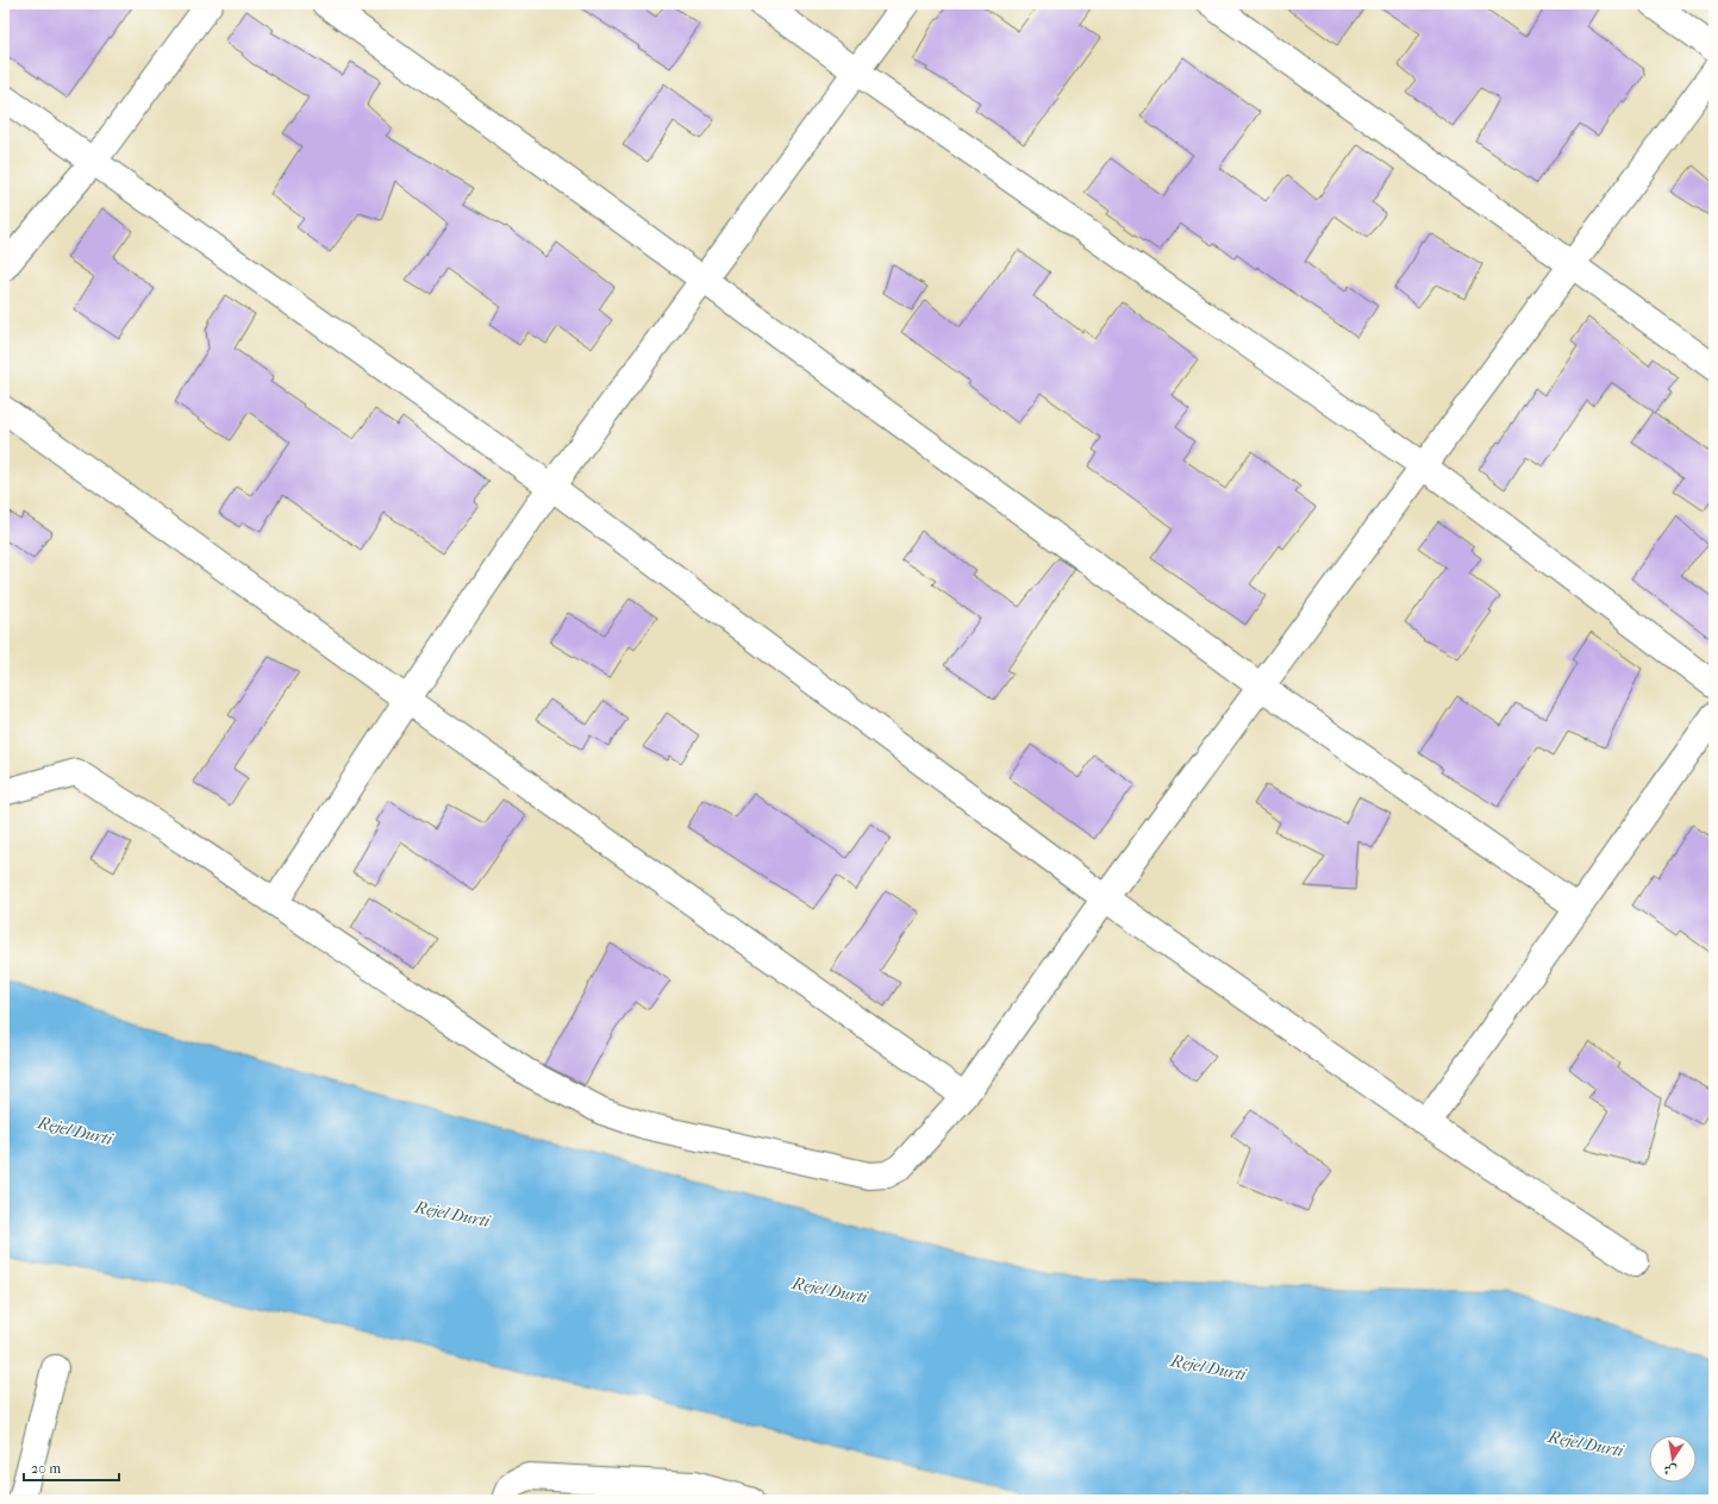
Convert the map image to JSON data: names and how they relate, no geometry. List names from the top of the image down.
{
  "water": ["Rejel Durti"],
  "scale_bar": "20 m",
  "north": "bottom"
}
